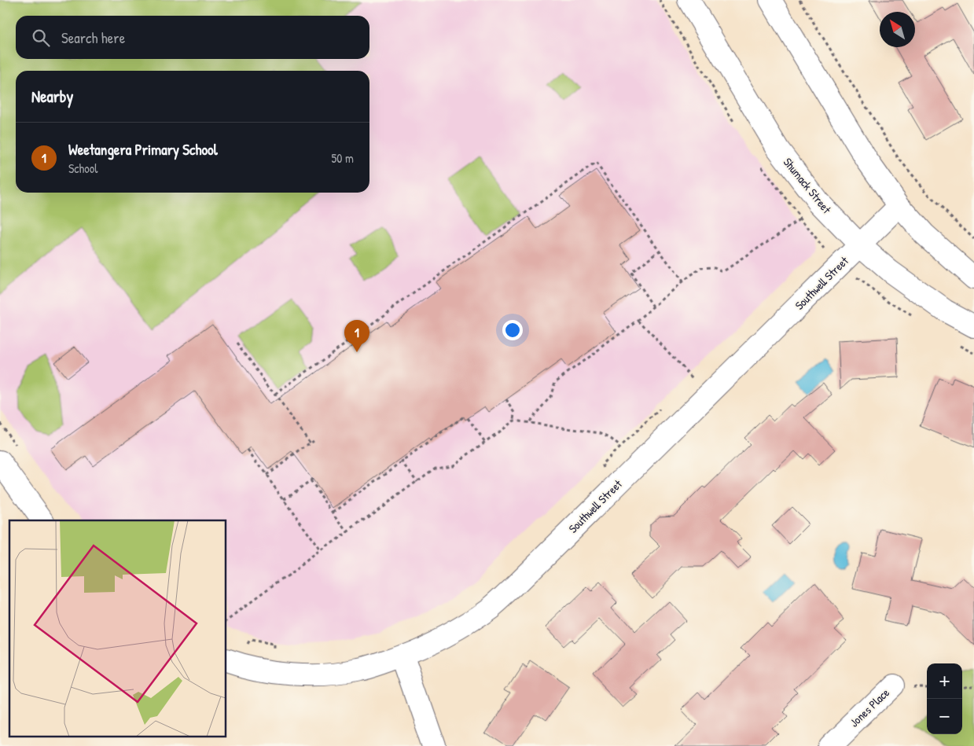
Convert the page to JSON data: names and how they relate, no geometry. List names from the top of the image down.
{
  "streets": {
    "street": ["Shumack Street", "Southwell Street", "Jones Place"]
  },
  "crossings": [
    ["Shumack Street", "Southwell Street"]
  ],
  "north": "top left",
  "page": {
    "search": "Search here",
    "heading": "Nearby",
    "list": [
      {
        "mark": "1",
        "name": "Weetangera Primary School",
        "note": "School",
        "value": "50 m"
      }
    ],
    "pins": "1",
    "map_buttons": ["+", "−"]
  }
}
